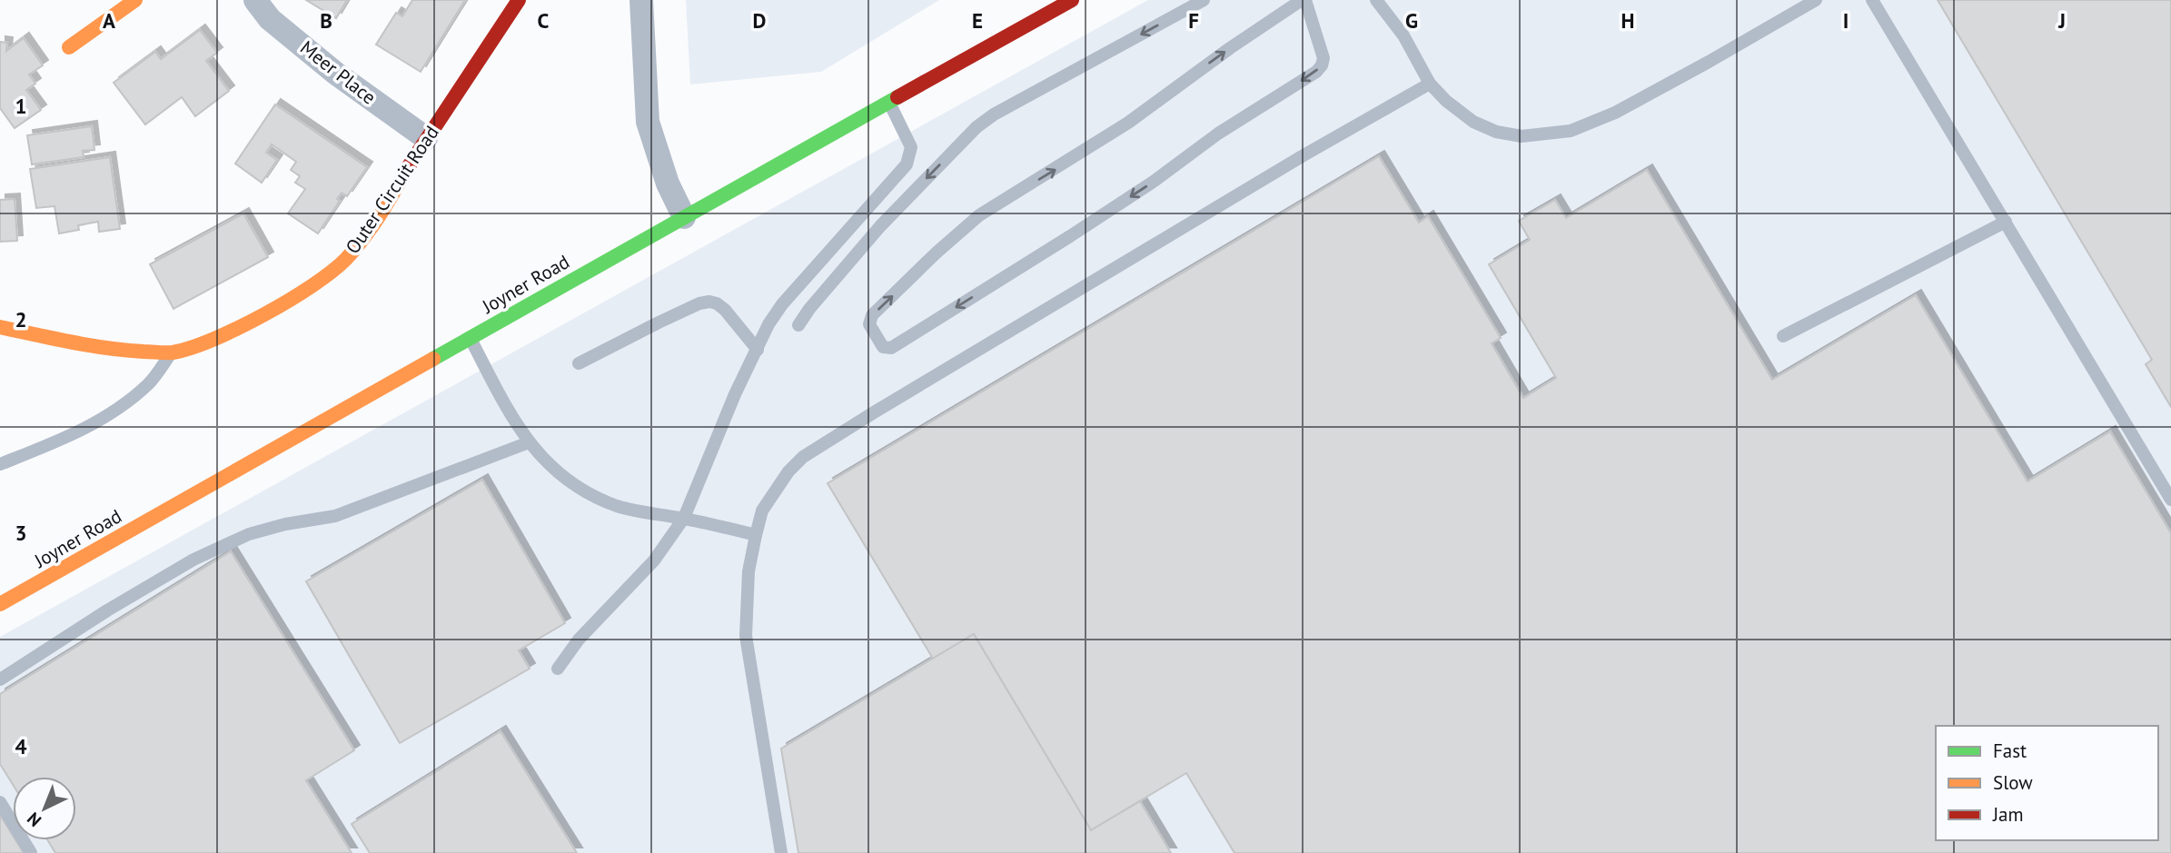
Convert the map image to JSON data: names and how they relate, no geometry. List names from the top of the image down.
{
  "streets": {
    "street": ["Meer Place", "Outer Circuit Road", "Joyner Road"]
  },
  "crossings": [
    ["Meer Place", "Outer Circuit Road"]
  ],
  "legend": ["Fast", "Slow", "Jam"],
  "north": "bottom left",
  "grid": {
    "columns": [
      "A",
      "B",
      "C",
      "D",
      "E",
      "F",
      "G",
      "H",
      "I",
      "J"
    ],
    "rows": [
      "1",
      "2",
      "3",
      "4"
    ]
  }
}
